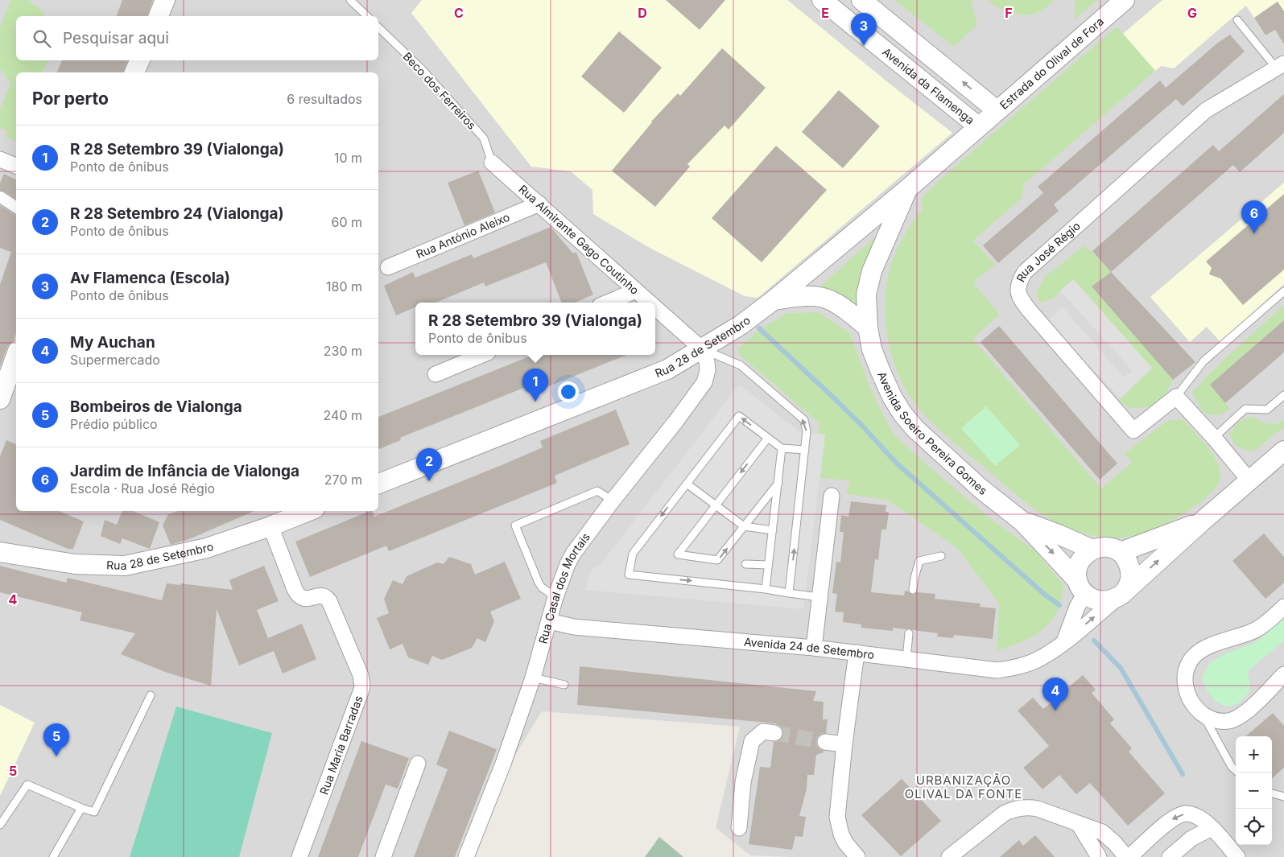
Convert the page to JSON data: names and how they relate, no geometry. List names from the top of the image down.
{
  "streets": {
    "street": [
      "Estrada do Olival de Fora",
      "Avenida da Flamenga",
      "Rua António Aleixo",
      "Rua Almirante Gago Coutinho",
      "Rua José Régio",
      "Rua 28 de Setembro",
      "Avenida Soeiro Pereira Gomes",
      "Rua Casal dos Mortais",
      "Avenida 24 de Setembro",
      "Rua Maria Barradas"
    ],
    "lane": ["Beco dos Ferreiros"]
  },
  "crossings": [
    ["Estrada do Olival de Fora", "Avenida da Flamenga"],
    ["Estrada do Olival de Fora", "Rua 28 de Setembro"],
    ["Avenida da Flamenga", "Rua 28 de Setembro"],
    ["Beco dos Ferreiros", "Rua Almirante Gago Coutinho"],
    ["Rua António Aleixo", "Rua Almirante Gago Coutinho"],
    ["Rua Almirante Gago Coutinho", "Rua 28 de Setembro"],
    ["Rua Almirante Gago Coutinho", "Rua Casal dos Mortais"],
    ["Rua 28 de Setembro", "Avenida Soeiro Pereira Gomes"],
    ["Rua 28 de Setembro", "Rua Casal dos Mortais"],
    ["Rua 28 de Setembro", "Rua Maria Barradas"],
    ["Avenida Soeiro Pereira Gomes", "Avenida 24 de Setembro"],
    ["Rua Casal dos Mortais", "Avenida 24 de Setembro"]
  ],
  "districts": ["URBANIZAÇÃO OLIVAL DA FONTE"],
  "page": {
    "pins": [
      "3",
      "6",
      "1",
      "2",
      "4",
      "5"
    ],
    "search": "Pesquisar aqui",
    "heading": ["Por perto", "6 resultados"],
    "list": [
      {
        "mark": "1",
        "name": "R 28 Setembro 39 (Vialonga)",
        "note": "Ponto de ônibus",
        "value": "10 m"
      },
      {
        "mark": "2",
        "name": "R 28 Setembro 24 (Vialonga)",
        "note": "Ponto de ônibus",
        "value": "60 m"
      },
      {
        "mark": "3",
        "name": "Av Flamenca (Escola)",
        "note": "Ponto de ônibus",
        "value": "180 m"
      },
      {
        "mark": "4",
        "name": "My Auchan",
        "note": "Supermercado",
        "value": "230 m"
      },
      {
        "mark": "5",
        "name": "Bombeiros de Vialonga",
        "note": "Prédio público",
        "value": "240 m"
      },
      {
        "mark": "6",
        "name": "Jardim de Infância de Vialonga",
        "note": "Escola · Rua José Régio",
        "value": "270 m"
      }
    ],
    "popup": ["R 28 Setembro 39 (Vialonga)", "Ponto de ônibus"],
    "map_buttons": ["+", "−"]
  },
  "grid": {
    "columns": [
      "C",
      "D",
      "E",
      "F",
      "G"
    ],
    "rows": ["4", "5"]
  }
}
